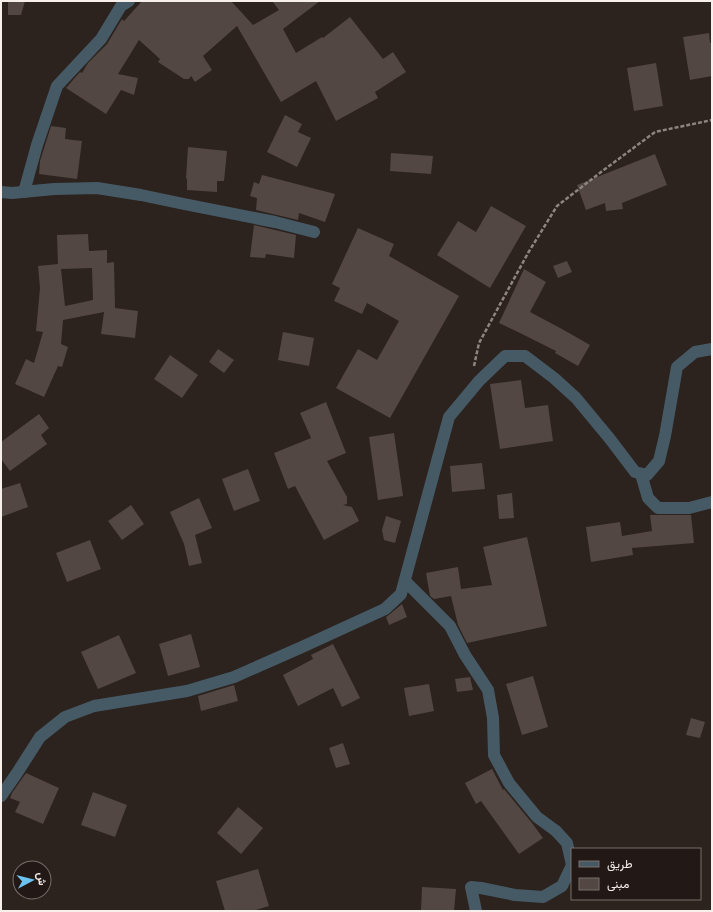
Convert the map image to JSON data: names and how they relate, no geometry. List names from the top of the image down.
{
  "legend": ["طريق", "مبنى"],
  "north": "right"
}
